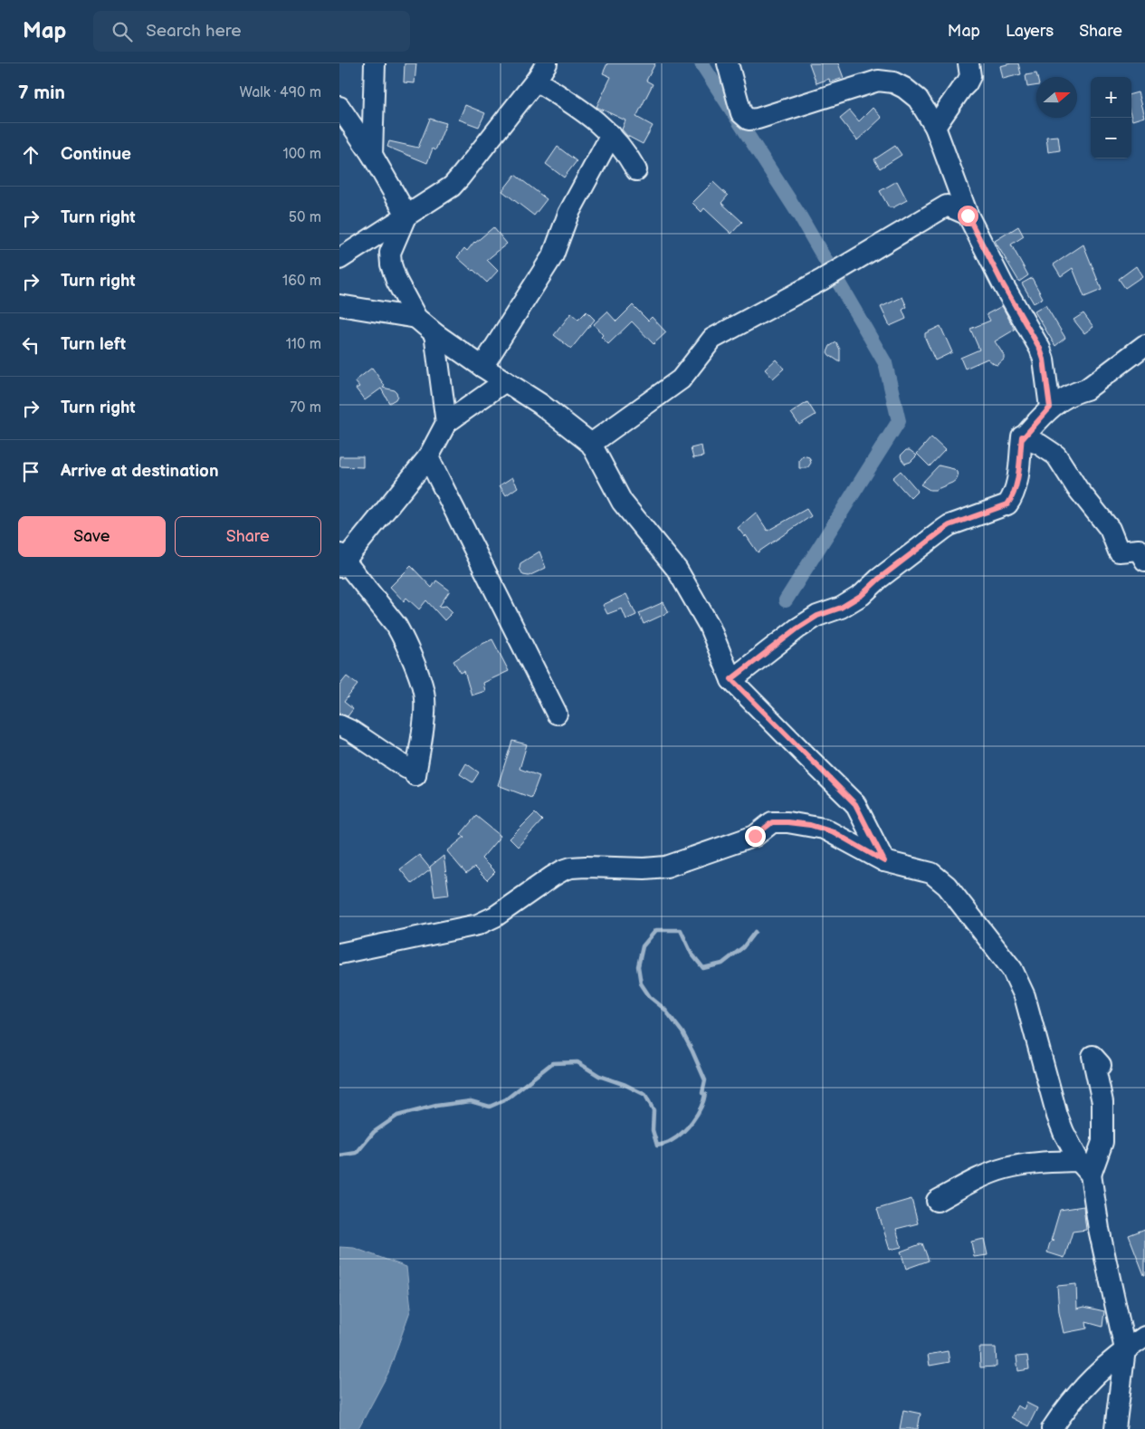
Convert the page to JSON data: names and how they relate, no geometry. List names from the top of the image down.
{
  "north": "right",
  "page": {
    "header": "Map",
    "search": "Search here",
    "nav": ["Map", "Layers", "Share"],
    "heading": ["7 min", "Walk · 490 m"],
    "map_buttons": ["+", "−"],
    "list": [
      ["Continue", "100 m"],
      ["Turn right", "50 m"],
      ["Turn right", "160 m"],
      ["Turn left", "110 m"],
      ["Turn right", "70 m"],
      "Arrive at destination"
    ],
    "buttons": ["Save", "Share"]
  }
}
